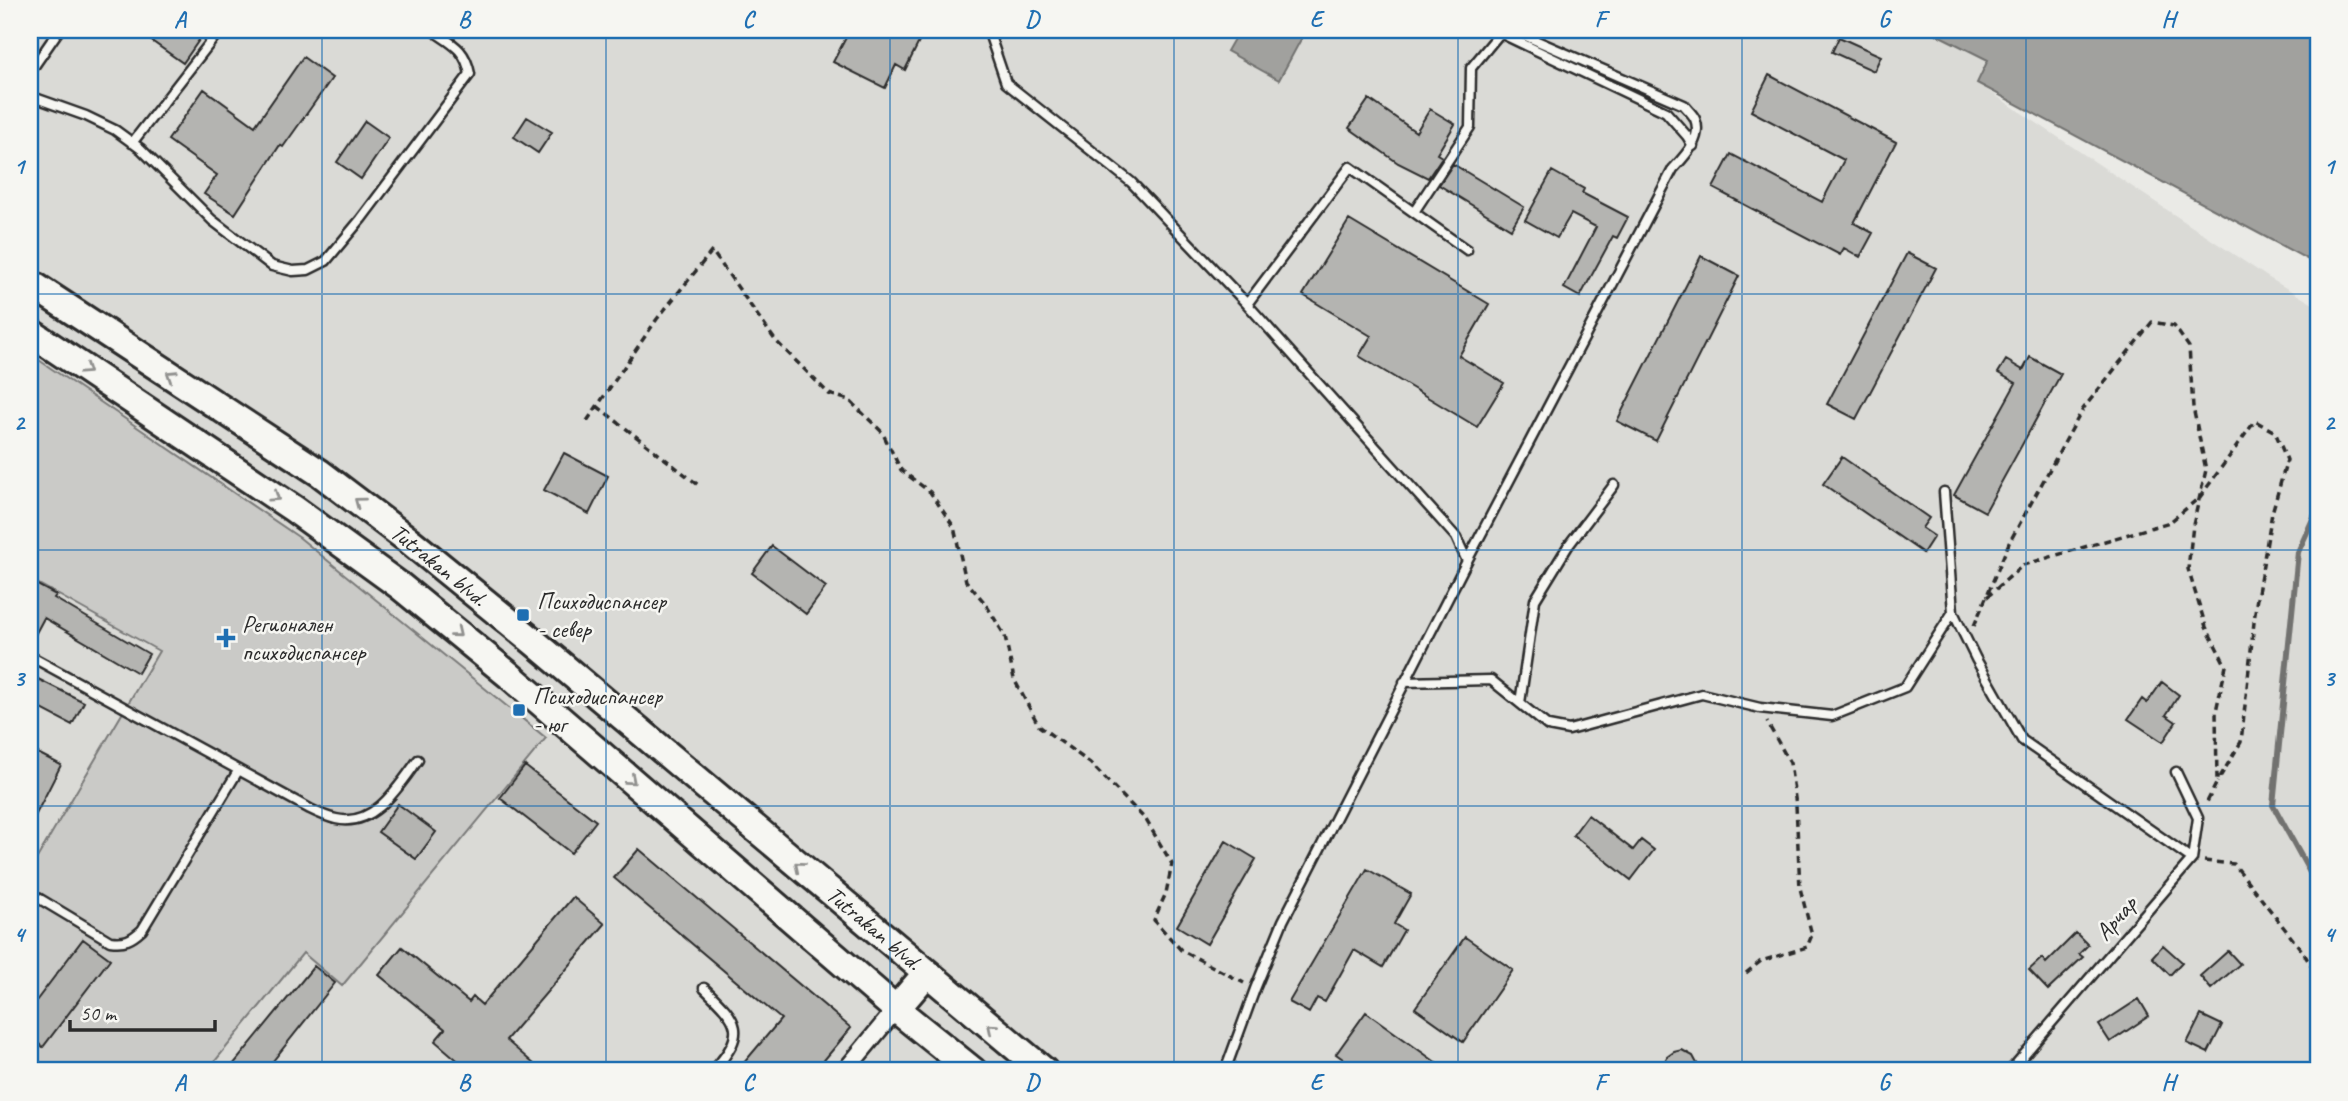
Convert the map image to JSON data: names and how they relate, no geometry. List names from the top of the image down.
{
  "streets": {
    "main road": ["Tutrakan blvd."],
    "lane": ["Арчар"]
  },
  "places": {
    "transit": ["Психодиспансер - север", "Психодиспансер - юг"],
    "health": ["Регионален психодиспансер"]
  },
  "scale_bar": "50 m",
  "grid": {
    "columns": [
      "A",
      "B",
      "C",
      "D",
      "E",
      "F",
      "G",
      "H"
    ],
    "rows": [
      "1",
      "2",
      "3",
      "4"
    ]
  }
}
